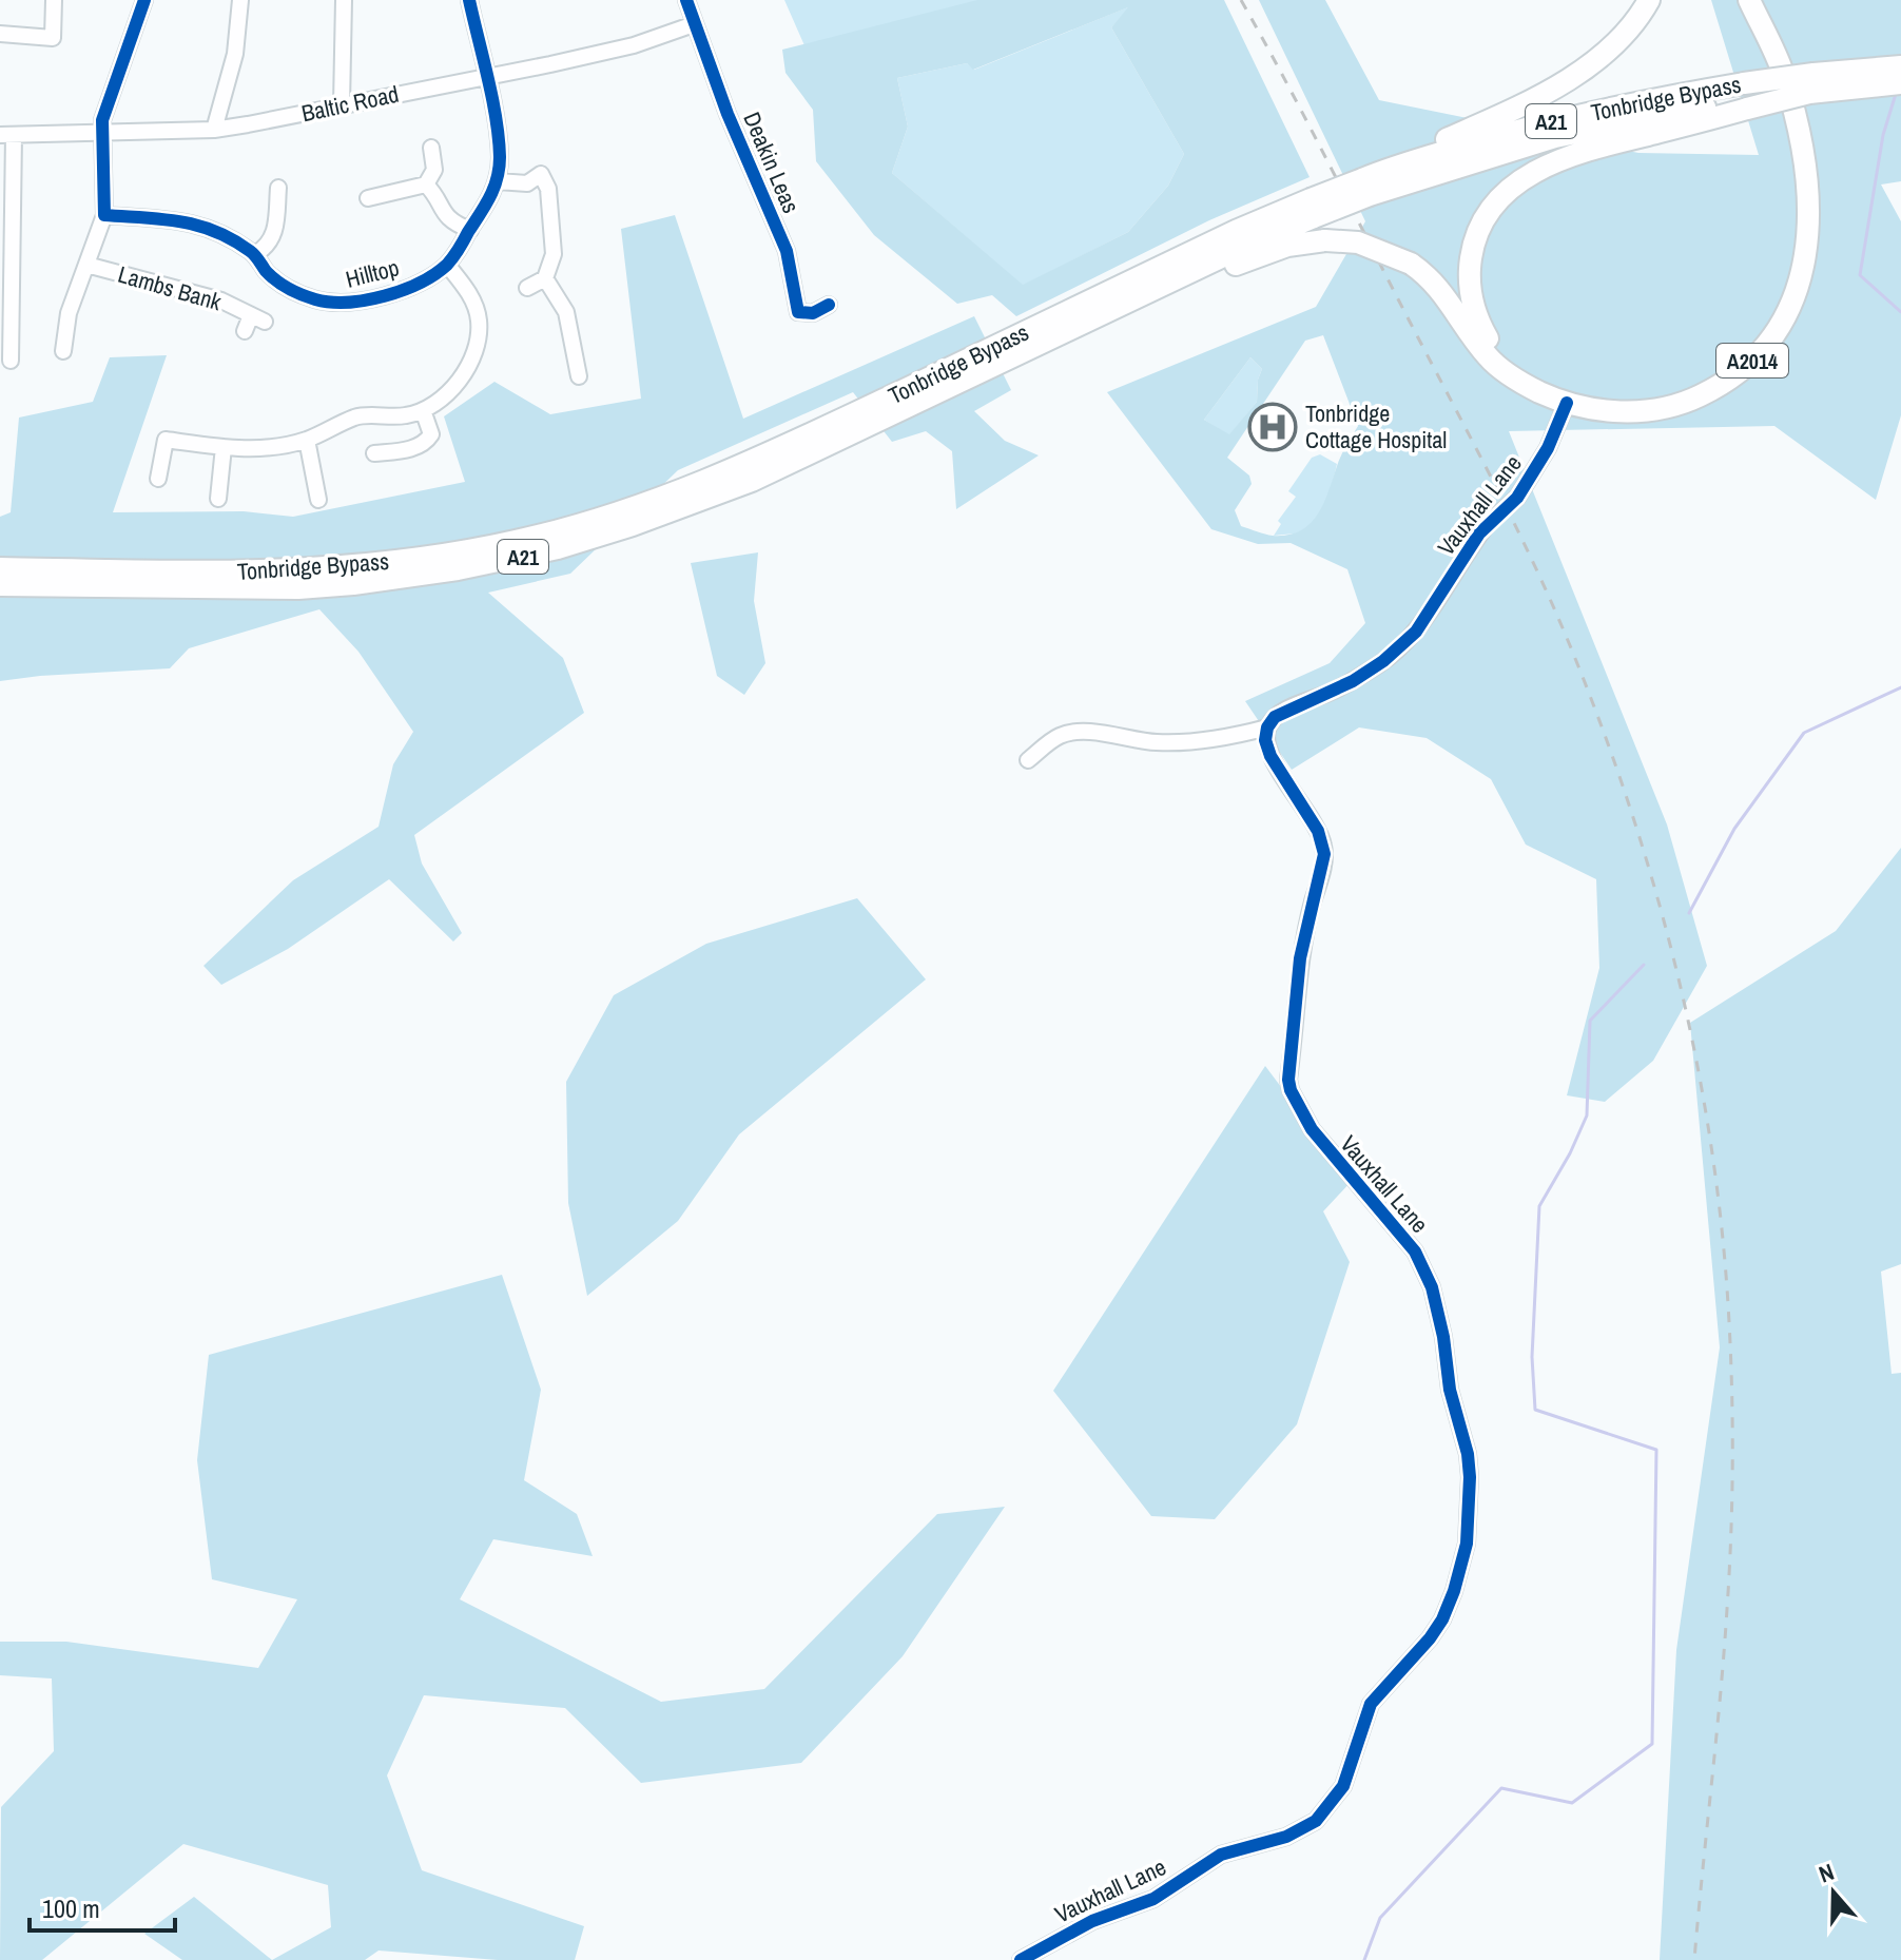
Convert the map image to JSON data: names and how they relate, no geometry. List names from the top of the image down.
{
  "streets": {
    "highway": ["Tonbridge Bypass", "A21", "A2014"],
    "street": [
      "Baltic Road",
      "Deakin Leas",
      "Hilltop",
      "Lambs Bank",
      "Vauxhall Lane"
    ]
  },
  "crossings": [
    ["Baltic Road", "Deakin Leas"],
    ["Baltic Road", "Hilltop"],
    ["A2014", "Vauxhall Lane"]
  ],
  "places": {
    "hospital": ["Tonbridge Cottage Hospital"]
  },
  "scale_bar": "100 m",
  "north": "top"
}
